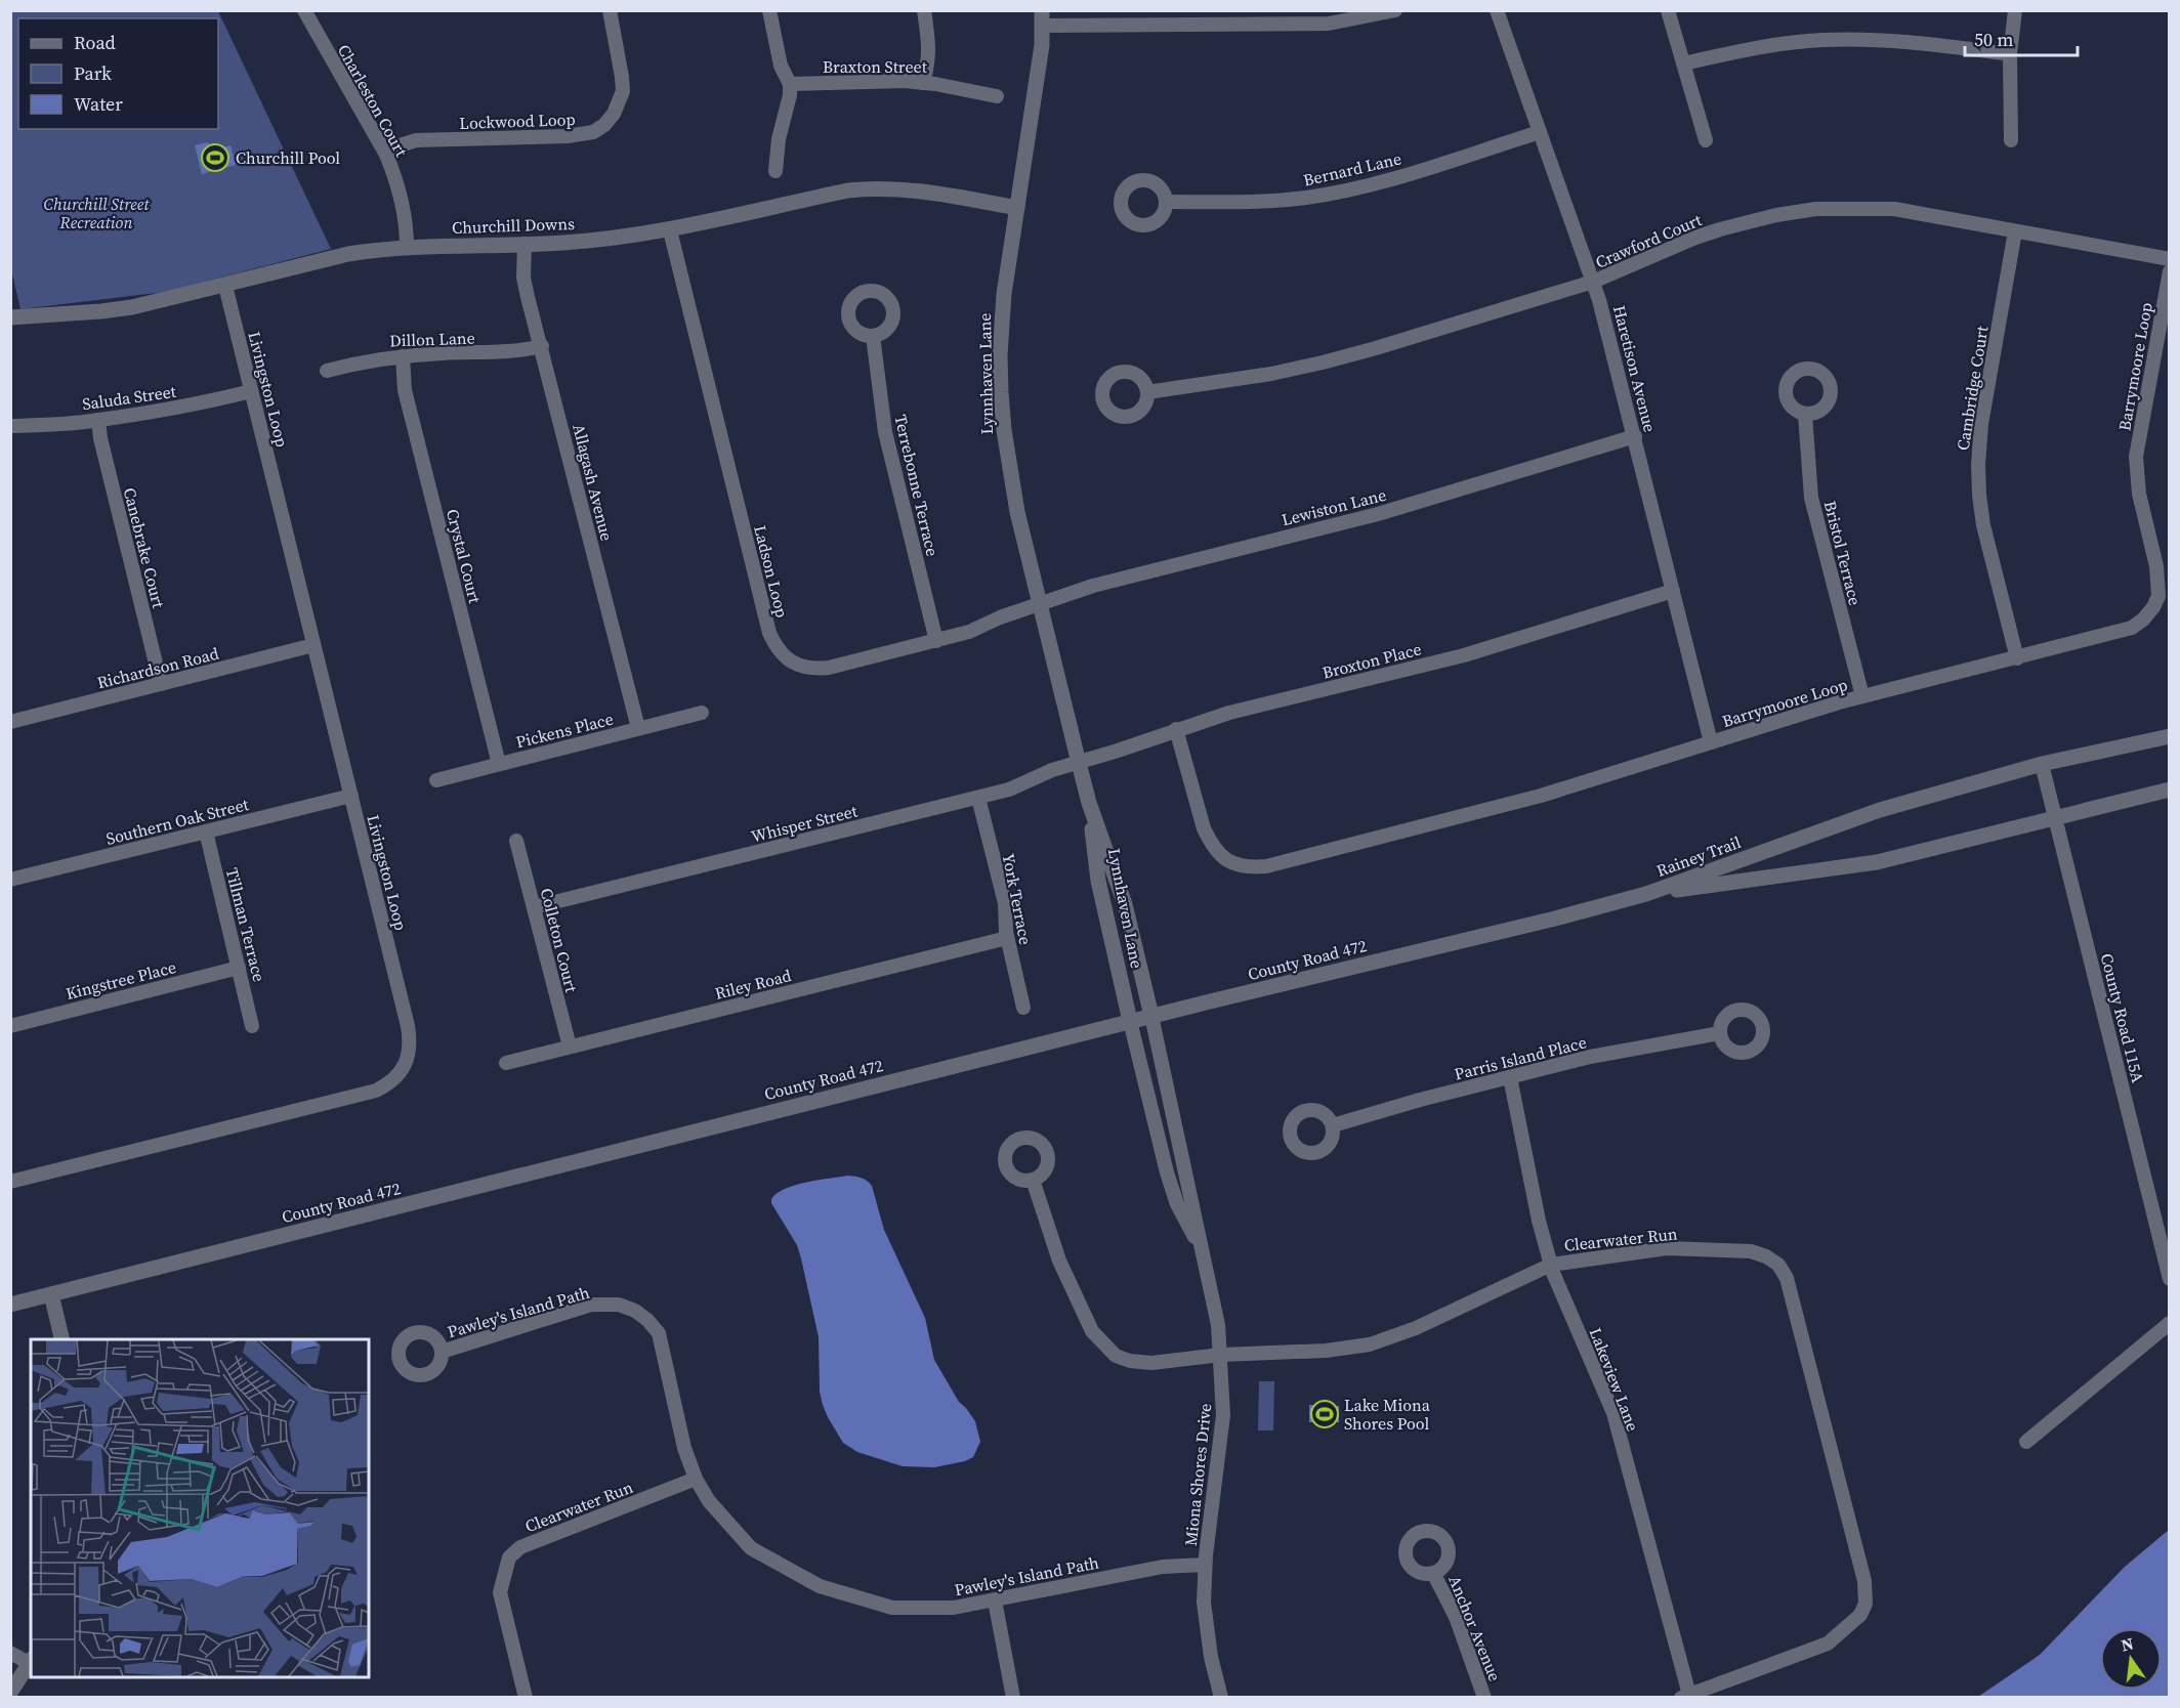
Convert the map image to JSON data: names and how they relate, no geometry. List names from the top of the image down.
{
  "streets": {
    "street": [
      "Braxton Street",
      "Charleston Court",
      "Lockwood Loop",
      "Bernard Lane",
      "Churchill Downs",
      "Crawford Court",
      "Dillon Lane",
      "Barrymoore Loop",
      "Haretison Avenue",
      "Lynnhaven Lane",
      "Cambridge Court",
      "Livingston Loop",
      "Saluda Street",
      "Allagash Avenue",
      "Terrebonne Terrace",
      "Lewiston Lane",
      "Canebrake Court",
      "Bristol Terrace",
      "Crystal Court",
      "Ladson Loop",
      "Broxton Place",
      "Richardson Road",
      "Pickens Place",
      "Southern Oak Street",
      "Whisper Street",
      "Rainey Trail",
      "York Terrace",
      "Tillman Terrace",
      "Colleton Court",
      "County Road 472",
      "Kingstree Place",
      "Riley Road",
      "County Road 115A",
      "Parris Island Place",
      "Clearwater Run",
      "Pawley's Island Path",
      "Lakeview Lane",
      "Miona Shores Drive",
      "Anchor Avenue"
    ]
  },
  "crossings": [
    ["Charleston Court", "Lockwood Loop"],
    ["Charleston Court", "Churchill Downs"],
    ["Bernard Lane", "Haretison Avenue"],
    ["Churchill Downs", "Lynnhaven Lane"],
    ["Churchill Downs", "Livingston Loop"],
    ["Churchill Downs", "Allagash Avenue"],
    ["Churchill Downs", "Ladson Loop"],
    ["Crawford Court", "Haretison Avenue"],
    ["Crawford Court", "Cambridge Court"],
    ["Dillon Lane", "Allagash Avenue"],
    ["Dillon Lane", "Crystal Court"],
    ["Barrymoore Loop", "Haretison Avenue"],
    ["Barrymoore Loop", "Cambridge Court"],
    ["Barrymoore Loop", "Bristol Terrace"],
    ["Barrymoore Loop", "Broxton Place"],
    ["Haretison Avenue", "Lewiston Lane"],
    ["Haretison Avenue", "Broxton Place"],
    ["Lynnhaven Lane", "Lewiston Lane"],
    ["Lynnhaven Lane", "Ladson Loop"],
    ["Lynnhaven Lane", "Broxton Place"],
    ["Lynnhaven Lane", "Whisper Street"],
    ["Lynnhaven Lane", "County Road 472"],
    ["Lynnhaven Lane", "Miona Shores Drive"],
    ["Livingston Loop", "Saluda Street"],
    ["Livingston Loop", "Richardson Road"],
    ["Livingston Loop", "Southern Oak Street"],
    ["Saluda Street", "Canebrake Court"],
    ["Allagash Avenue", "Pickens Place"],
    ["Terrebonne Terrace", "Ladson Loop"],
    ["Lewiston Lane", "Ladson Loop"],
    ["Canebrake Court", "Richardson Road"],
    ["Crystal Court", "Pickens Place"],
    ["Broxton Place", "Whisper Street"],
    ["Southern Oak Street", "Tillman Terrace"],
    ["Whisper Street", "York Terrace"],
    ["Whisper Street", "Colleton Court"],
    ["Rainey Trail", "County Road 472"],
    ["Rainey Trail", "County Road 115A"],
    ["York Terrace", "Riley Road"],
    ["Tillman Terrace", "Kingstree Place"],
    ["Colleton Court", "Riley Road"],
    ["County Road 472", "Miona Shores Drive"],
    ["Parris Island Place", "Lakeview Lane"],
    ["Clearwater Run", "Pawley's Island Path"],
    ["Clearwater Run", "Lakeview Lane"],
    ["Clearwater Run", "Miona Shores Drive"],
    ["Pawley's Island Path", "Miona Shores Drive"]
  ],
  "parks": ["Churchill Street Recreation"],
  "places": {
    "sports": ["Churchill Pool", "Lake Miona Shores Pool"]
  },
  "legend": ["Road", "Park", "Water"],
  "scale_bar": "50 m",
  "north": "top"
}
